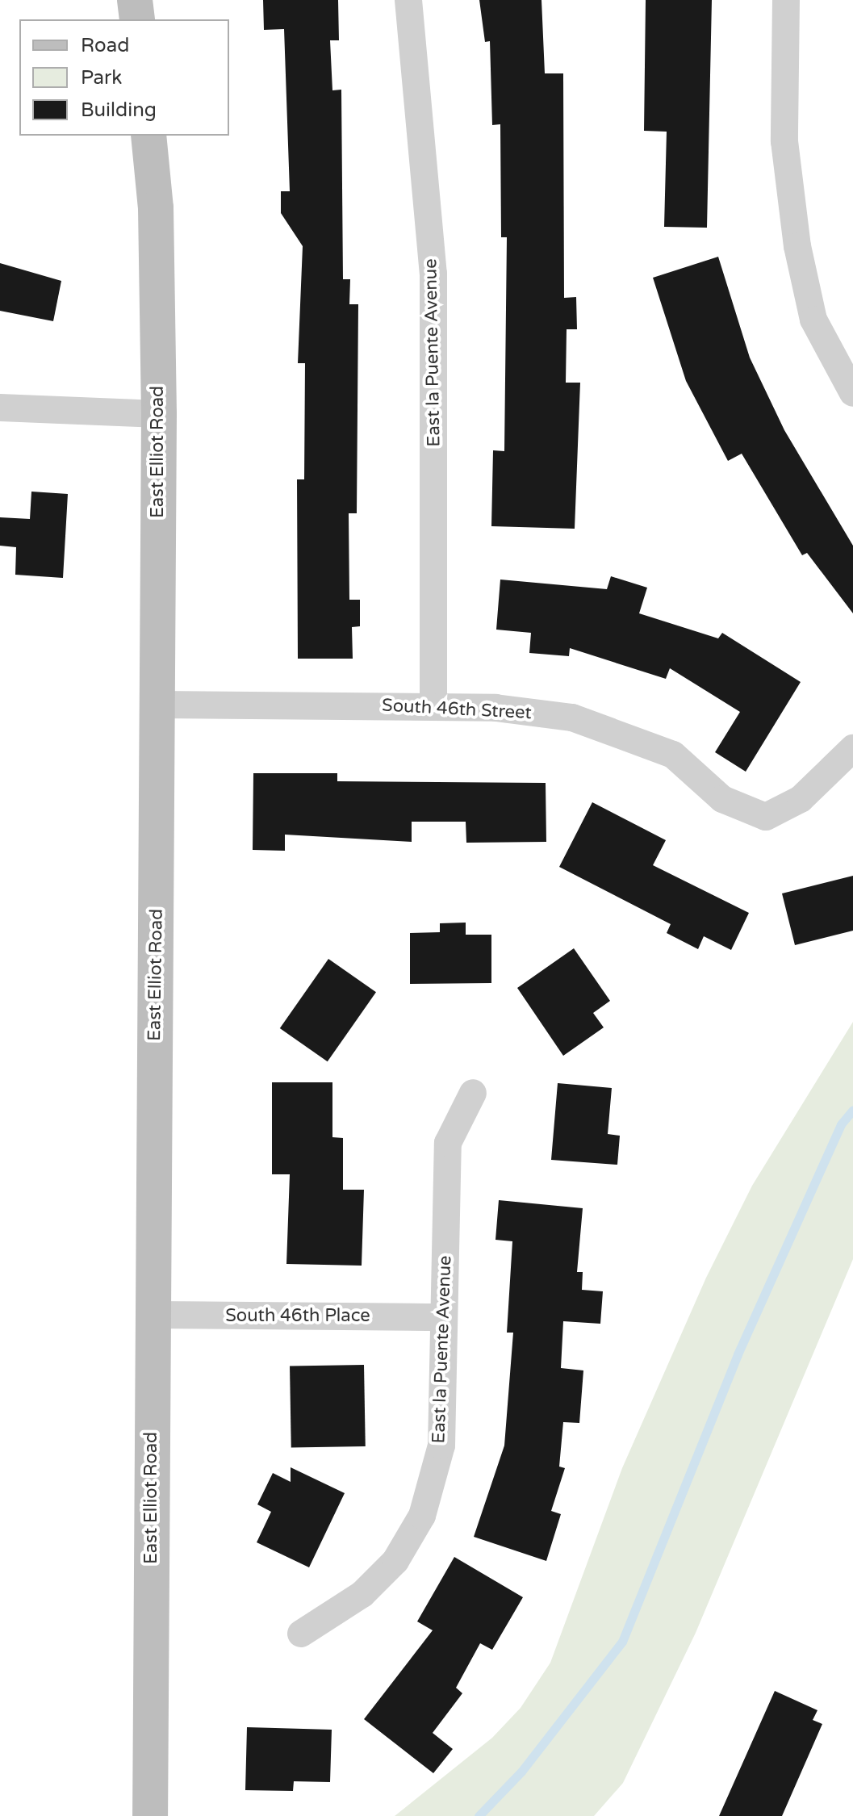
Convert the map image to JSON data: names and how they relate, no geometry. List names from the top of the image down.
{
  "streets": {
    "main road": ["East Elliot Road"],
    "street": ["East la Puente Avenue", "South 46th Street", "South 46th Place"]
  },
  "crossings": [
    ["East la Puente Avenue", "South 46th Street"],
    ["East la Puente Avenue", "South 46th Place"],
    ["East Elliot Road", "South 46th Street"],
    ["East Elliot Road", "South 46th Place"]
  ],
  "legend": ["Road", "Park", "Building"]
}
